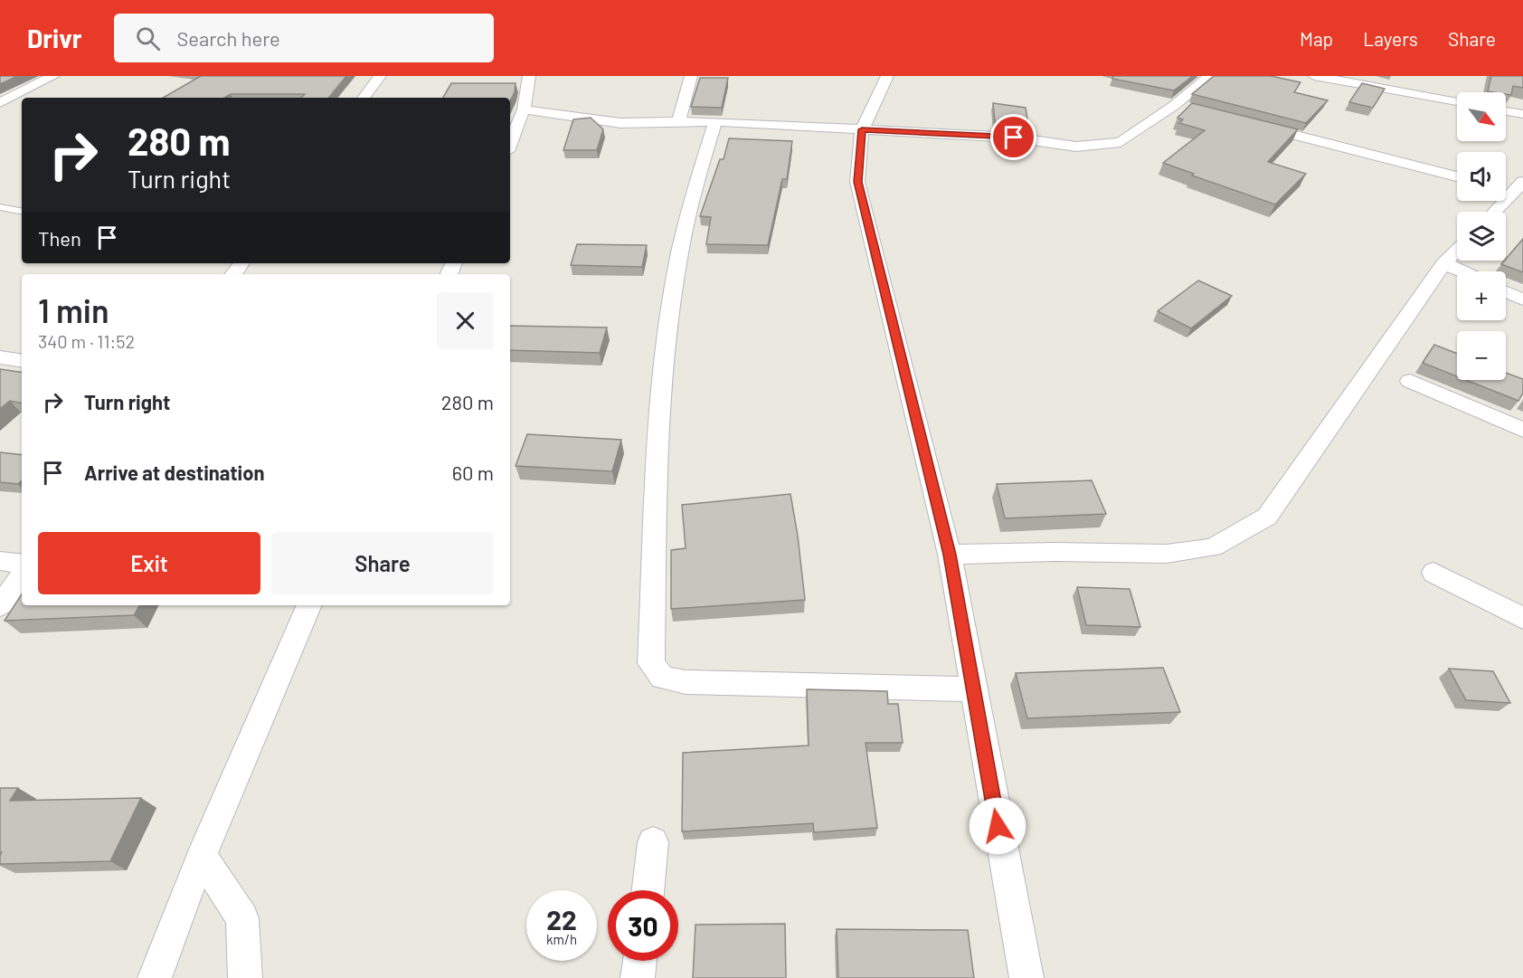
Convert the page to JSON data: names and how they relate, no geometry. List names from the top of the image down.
{
  "north": "bottom right",
  "page": {
    "header": "Drivr",
    "search": "Search here",
    "nav": ["Map", "Layers", "Share"],
    "map_buttons": ["+", "−"],
    "turn": ["280 m", "Turn right"],
    "then": "Then",
    "heading": ["1 min", "340 m · 11:52"],
    "list": [
      {
        "name": "Turn right",
        "value": "280 m"
      },
      {
        "name": "Arrive at destination",
        "value": "60 m"
      }
    ],
    "buttons": ["Exit", "Share"],
    "speed": "22 km/h",
    "limit": "30"
  }
}
